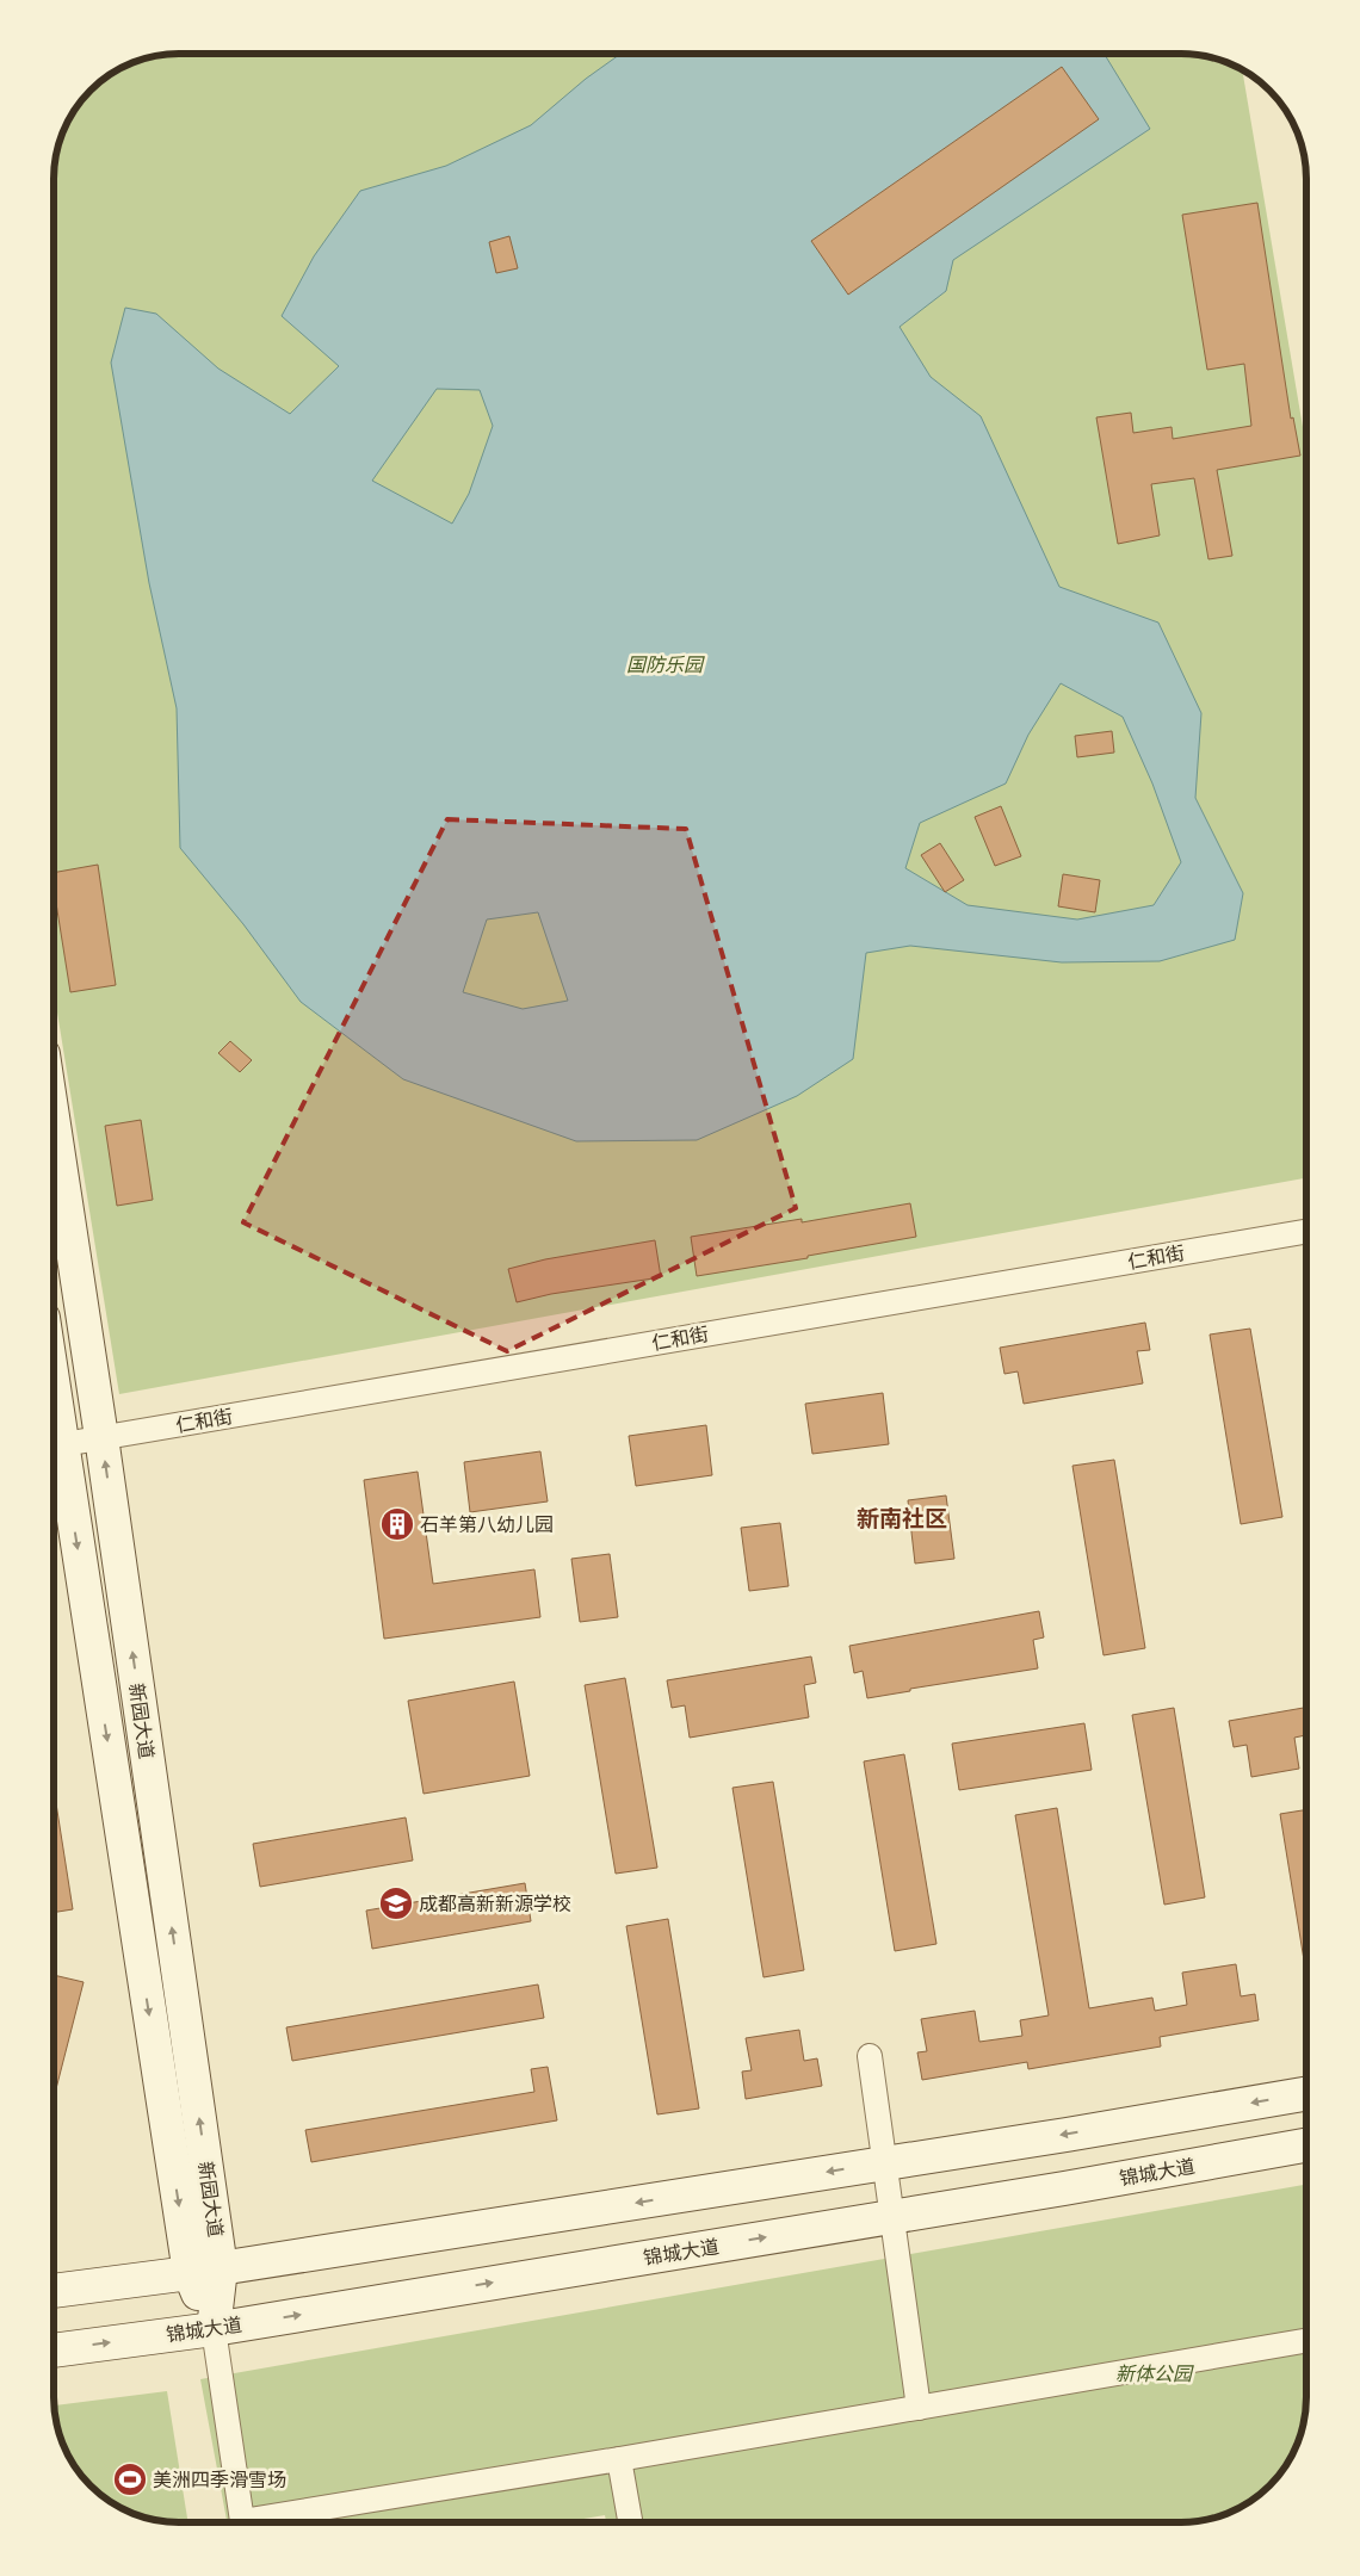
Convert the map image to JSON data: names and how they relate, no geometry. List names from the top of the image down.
{
  "streets": {
    "main road": ["新园大道", "锦城大道"],
    "street": ["仁和街"]
  },
  "crossings": [
    ["仁和街", "新园大道"],
    ["新园大道", "锦城大道"]
  ],
  "districts": ["新南社区"],
  "parks": ["国防乐园", "新体公园"],
  "places": {
    "building": ["石羊第八幼儿园"],
    "school or university": ["成都高新新源学校"],
    "sports": ["美洲四季滑雪场"]
  }
}
